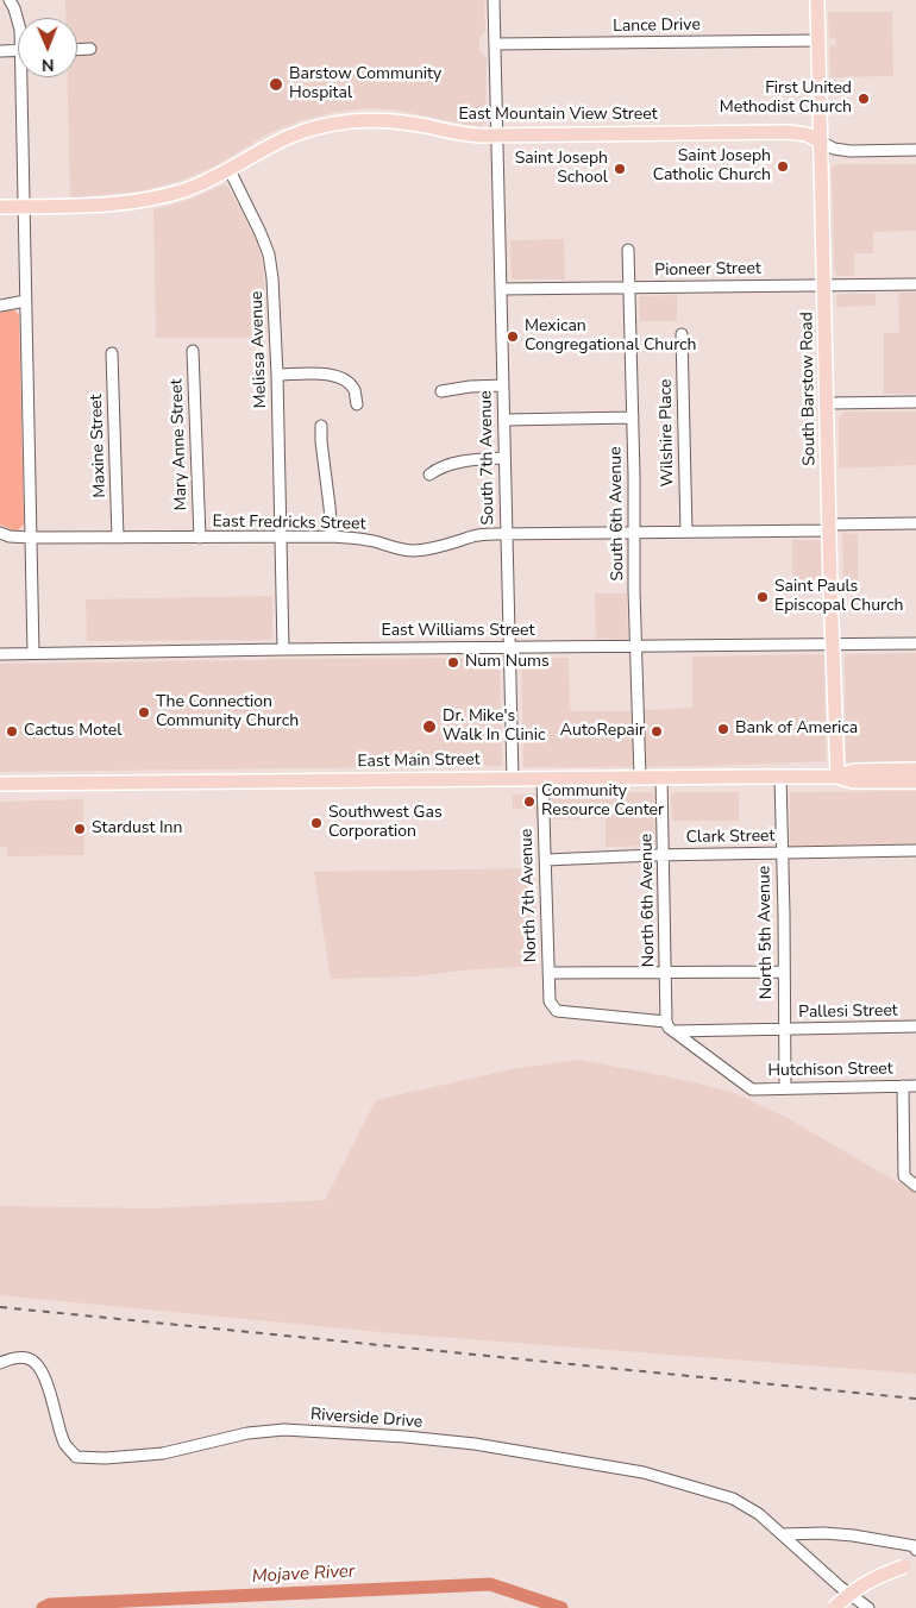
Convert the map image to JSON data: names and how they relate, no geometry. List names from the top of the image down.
{
  "streets": {
    "main road": ["East Mountain View Street", "South Barstow Road", "East Main Street"],
    "street": [
      "Lance Drive",
      "Pioneer Street",
      "Melissa Avenue",
      "Wilshire Place",
      "Mary Anne Street",
      "Maxine Street",
      "South 7th Avenue",
      "South 6th Avenue",
      "East Fredricks Street",
      "East Williams Street",
      "Clark Street",
      "North 7th Avenue",
      "North 6th Avenue",
      "North 5th Avenue",
      "Pallesi Street",
      "Hutchison Street",
      "Riverside Drive"
    ]
  },
  "crossings": [
    ["Lance Drive", "South Barstow Road"],
    ["Lance Drive", "South 7th Avenue"],
    ["East Mountain View Street", "Melissa Avenue"],
    ["East Mountain View Street", "South Barstow Road"],
    ["East Mountain View Street", "South 7th Avenue"],
    ["Pioneer Street", "South Barstow Road"],
    ["Pioneer Street", "South 7th Avenue"],
    ["Pioneer Street", "South 6th Avenue"],
    ["Melissa Avenue", "East Fredricks Street"],
    ["Melissa Avenue", "East Williams Street"],
    ["South Barstow Road", "East Fredricks Street"],
    ["South Barstow Road", "East Williams Street"],
    ["South Barstow Road", "East Main Street"],
    ["Wilshire Place", "East Fredricks Street"],
    ["Mary Anne Street", "East Fredricks Street"],
    ["Maxine Street", "East Fredricks Street"],
    ["South 7th Avenue", "East Fredricks Street"],
    ["South 7th Avenue", "East Williams Street"],
    ["South 7th Avenue", "East Main Street"],
    ["South 6th Avenue", "East Fredricks Street"],
    ["South 6th Avenue", "East Williams Street"],
    ["South 6th Avenue", "East Main Street"],
    ["East Main Street", "North 7th Avenue"],
    ["East Main Street", "North 6th Avenue"],
    ["East Main Street", "North 5th Avenue"],
    ["Clark Street", "North 7th Avenue"],
    ["Clark Street", "North 6th Avenue"],
    ["Clark Street", "North 5th Avenue"],
    ["North 7th Avenue", "North 6th Avenue"],
    ["North 7th Avenue", "Hutchison Street"],
    ["North 6th Avenue", "Hutchison Street"],
    ["North 5th Avenue", "Pallesi Street"],
    ["North 5th Avenue", "Hutchison Street"],
    ["Pallesi Street", "Hutchison Street"]
  ],
  "water": ["Mojave River"],
  "places": [
    "Barstow Community Hospital",
    "First United Methodist Church",
    "Saint Joseph Catholic Church",
    "Saint Joseph School",
    "Mexican Congregational Church",
    "Saint Pauls Episcopal Church",
    "Num Nums",
    "The Connection Community Church",
    "Dr. Mike's Walk In Clinic",
    "Bank of America",
    "Cactus Motel",
    "AutoRepair",
    "Community Resource Center",
    "Southwest Gas Corporation",
    "Stardust Inn"
  ],
  "north": "bottom"
}
